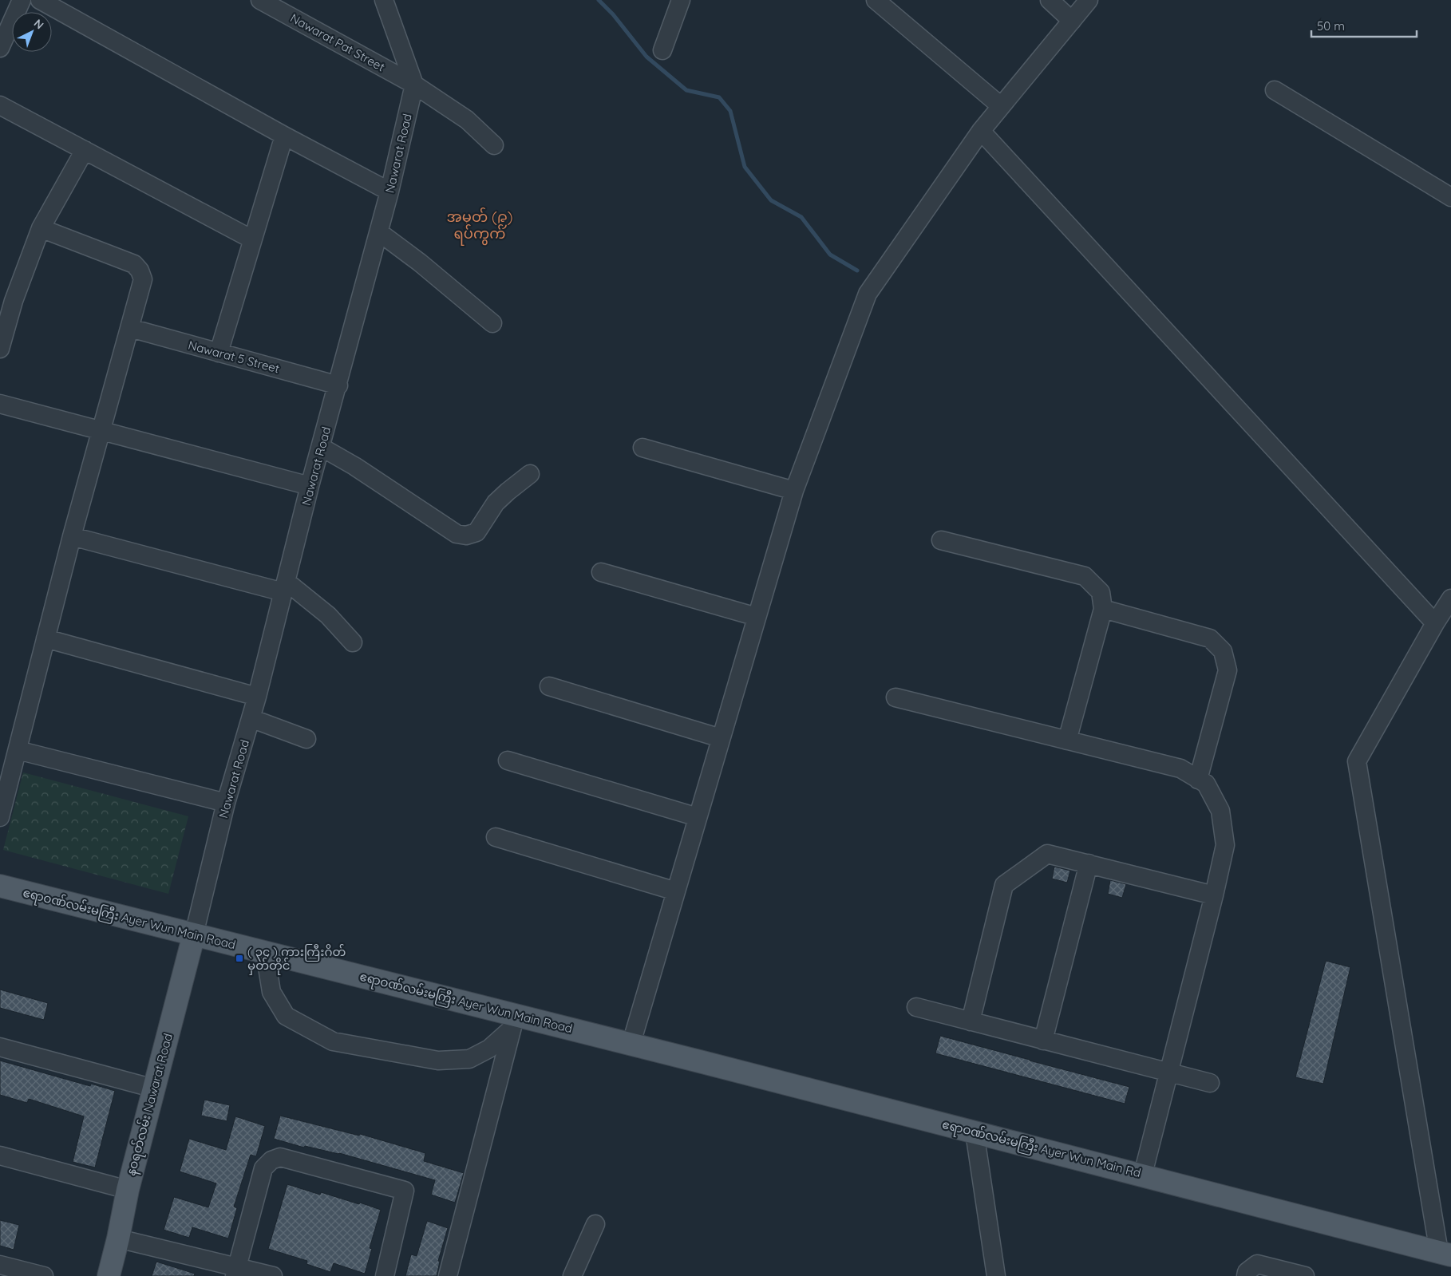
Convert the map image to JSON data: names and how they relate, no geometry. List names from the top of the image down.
{
  "streets": {
    "main road": ["ဧရာဝဏ်လမ်းမကြီး Ayer Wun Main Road", "နဝရတ်လမ်း Nawarat Road", "ဧရာဝဏ်လမ်းမကြီး Ayer Wun Main Rd"],
    "street": ["Nawarat Pat Street", "Nawarat Road", "Nawarat 5 Street"]
  },
  "crossings": [
    ["Nawarat Pat Street", "Nawarat Road"],
    ["Nawarat Road", "Nawarat 5 Street"],
    ["Nawarat Road", "ဧရာဝဏ်လမ်းမကြီး Ayer Wun Main Road"],
    ["Nawarat Road", "နဝရတ်လမ်း Nawarat Road"],
    ["ဧရာဝဏ်လမ်းမကြီး Ayer Wun Main Road", "နဝရတ်လမ်း Nawarat Road"],
    ["ဧရာဝဏ်လမ်းမကြီး Ayer Wun Main Road", "ဧရာဝဏ်လမ်းမကြီး Ayer Wun Main Rd"]
  ],
  "districts": ["အမှတ် (၉) ရပ်ကွက်"],
  "places": {
    "transit": ["( ၃၄ ) ကားကြီးဂိတ် မှတ်တိုင်"]
  },
  "scale_bar": "50 m",
  "north": "top right"
}
